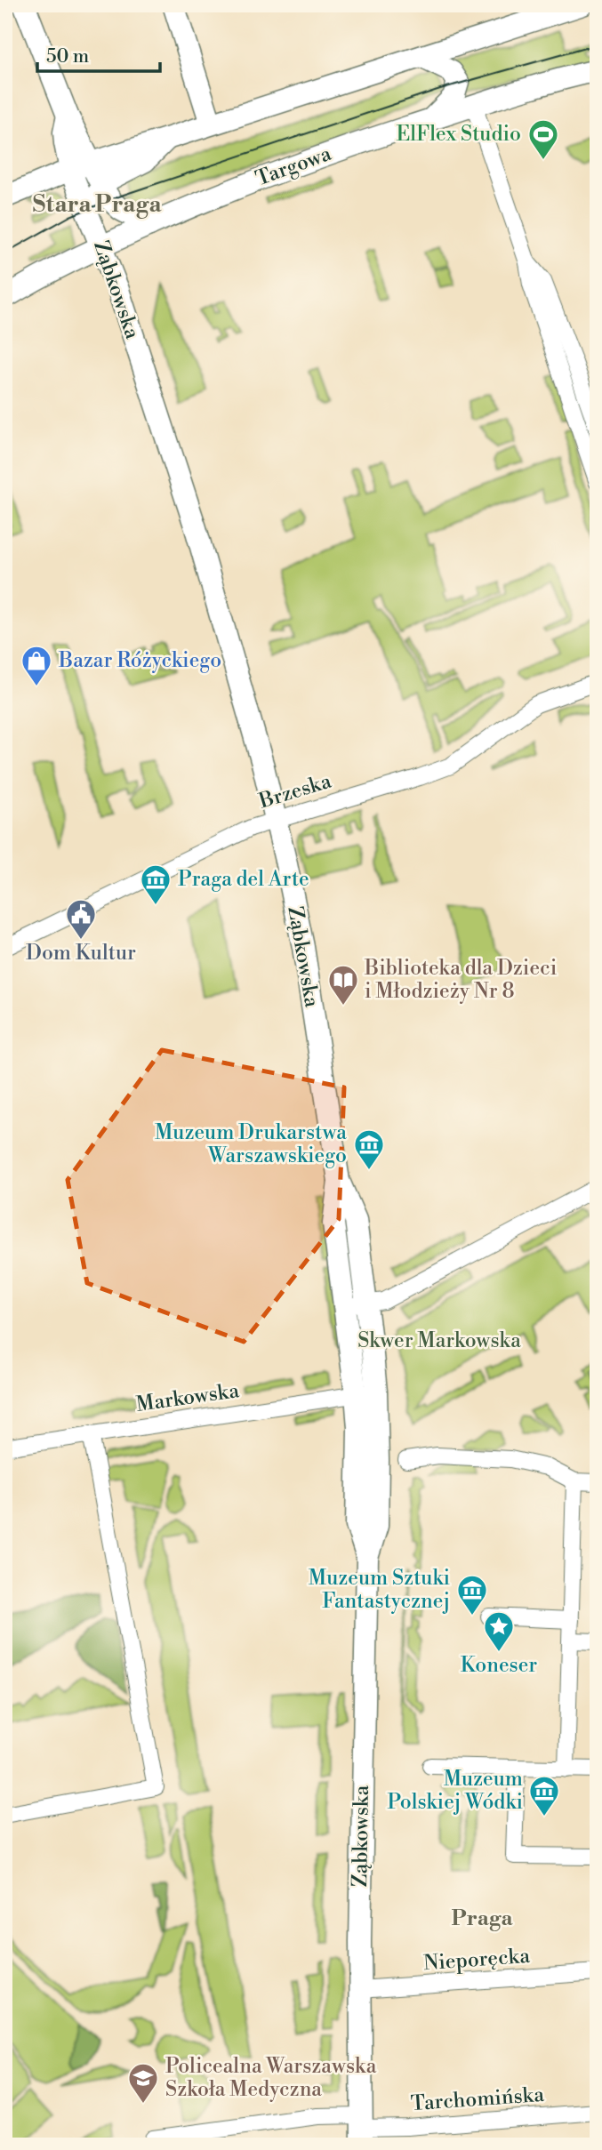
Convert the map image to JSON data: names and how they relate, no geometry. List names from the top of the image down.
{
  "streets": {
    "street": [
      "Targowa",
      "Ząbkowska",
      "Brzeska",
      "Markowska",
      "Nieporęcka",
      "Tarchomińska"
    ]
  },
  "crossings": [
    ["Targowa", "Ząbkowska"],
    ["Ząbkowska", "Brzeska"],
    ["Ząbkowska", "Markowska"],
    ["Ząbkowska", "Nieporęcka"],
    ["Ząbkowska", "Tarchomińska"]
  ],
  "districts": ["Stara Praga", "Praga"],
  "parks": ["Skwer Markowska"],
  "places": {
    "sports": ["ElFlex Studio"],
    "shop": ["Bazar Różyckiego"],
    "museum": [
      "Praga del Arte",
      "Muzeum Drukarstwa Warszawskiego",
      "Muzeum Sztuki Fantastycznej",
      "Muzeum Polskiej Wódki"
    ],
    "public building": ["Dom Kultur"],
    "library": ["Biblioteka dla Dzieci i Młodzieży Nr 8"],
    "place": ["Koneser"],
    "school or university": ["Policealna Warszawska Szkoła Medyczna"]
  },
  "scale_bar": "50 m"
}
